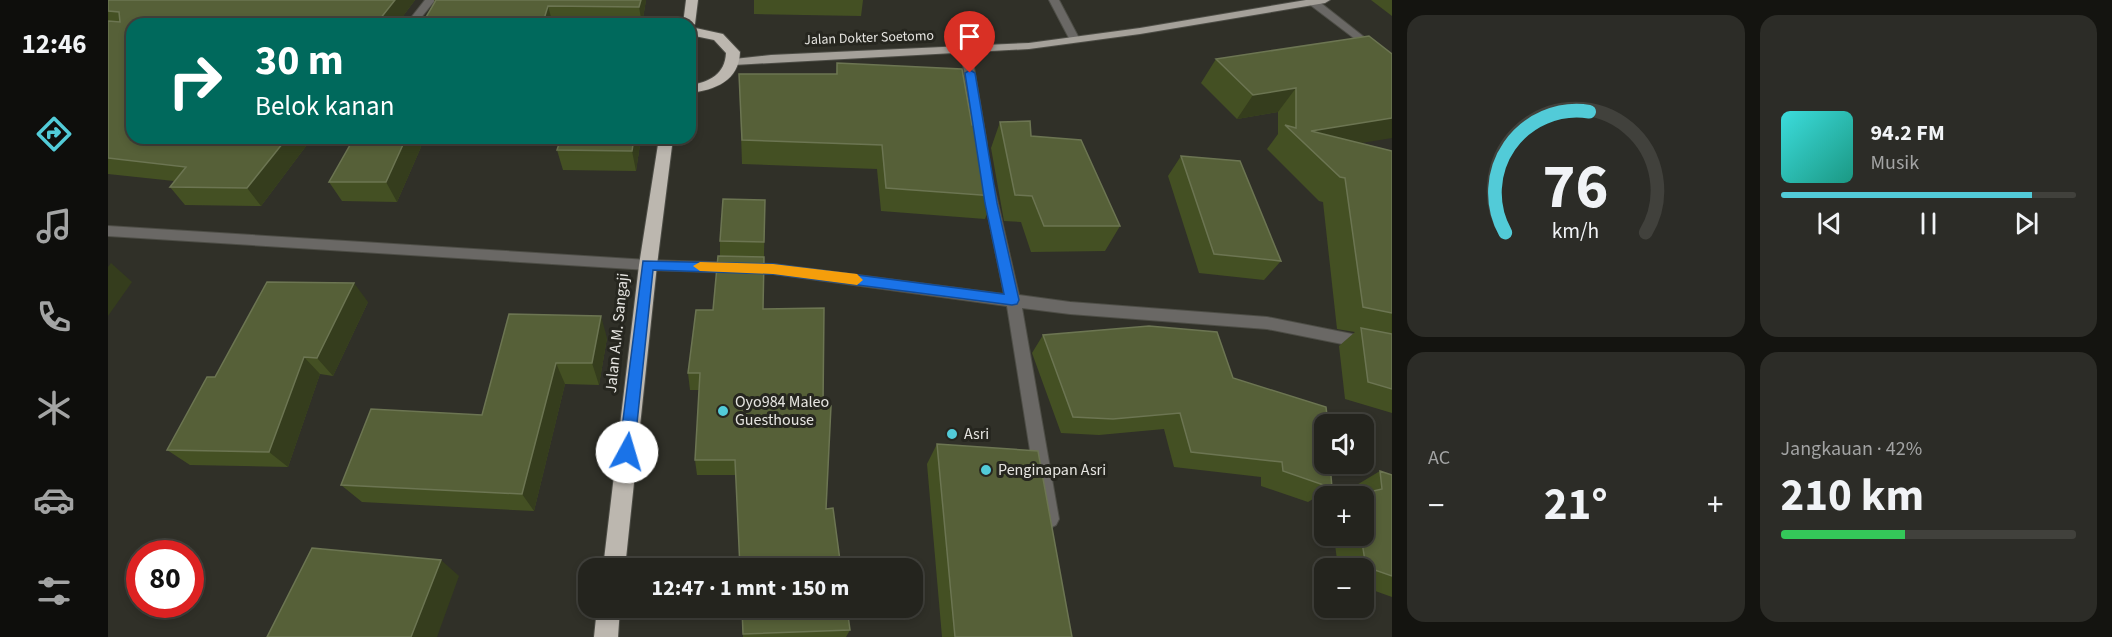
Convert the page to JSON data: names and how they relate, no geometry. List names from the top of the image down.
{
  "streets": {
    "highway": ["Jalan A.M. Sangaji"],
    "main road": ["Jalan Dokter Soetomo"]
  },
  "places": ["Oyo984 Maleo Guesthouse", "Asri", "Penginapan Asri"],
  "page": {
    "tabs": "12:46",
    "turn": ["30 m", "Belok kanan"],
    "song": ["94.2 FM", "Musik"],
    "tile": [
      "AC",
      ["Jangkauan · 42%", "210 km"]
    ],
    "map_buttons": ["+", "−"],
    "heat": ["−", "21°", "+"],
    "limit": "80",
    "trip": "12:47 · 1 mnt · 150 m",
    "gauge": ["76", "km/h"]
  }
}
